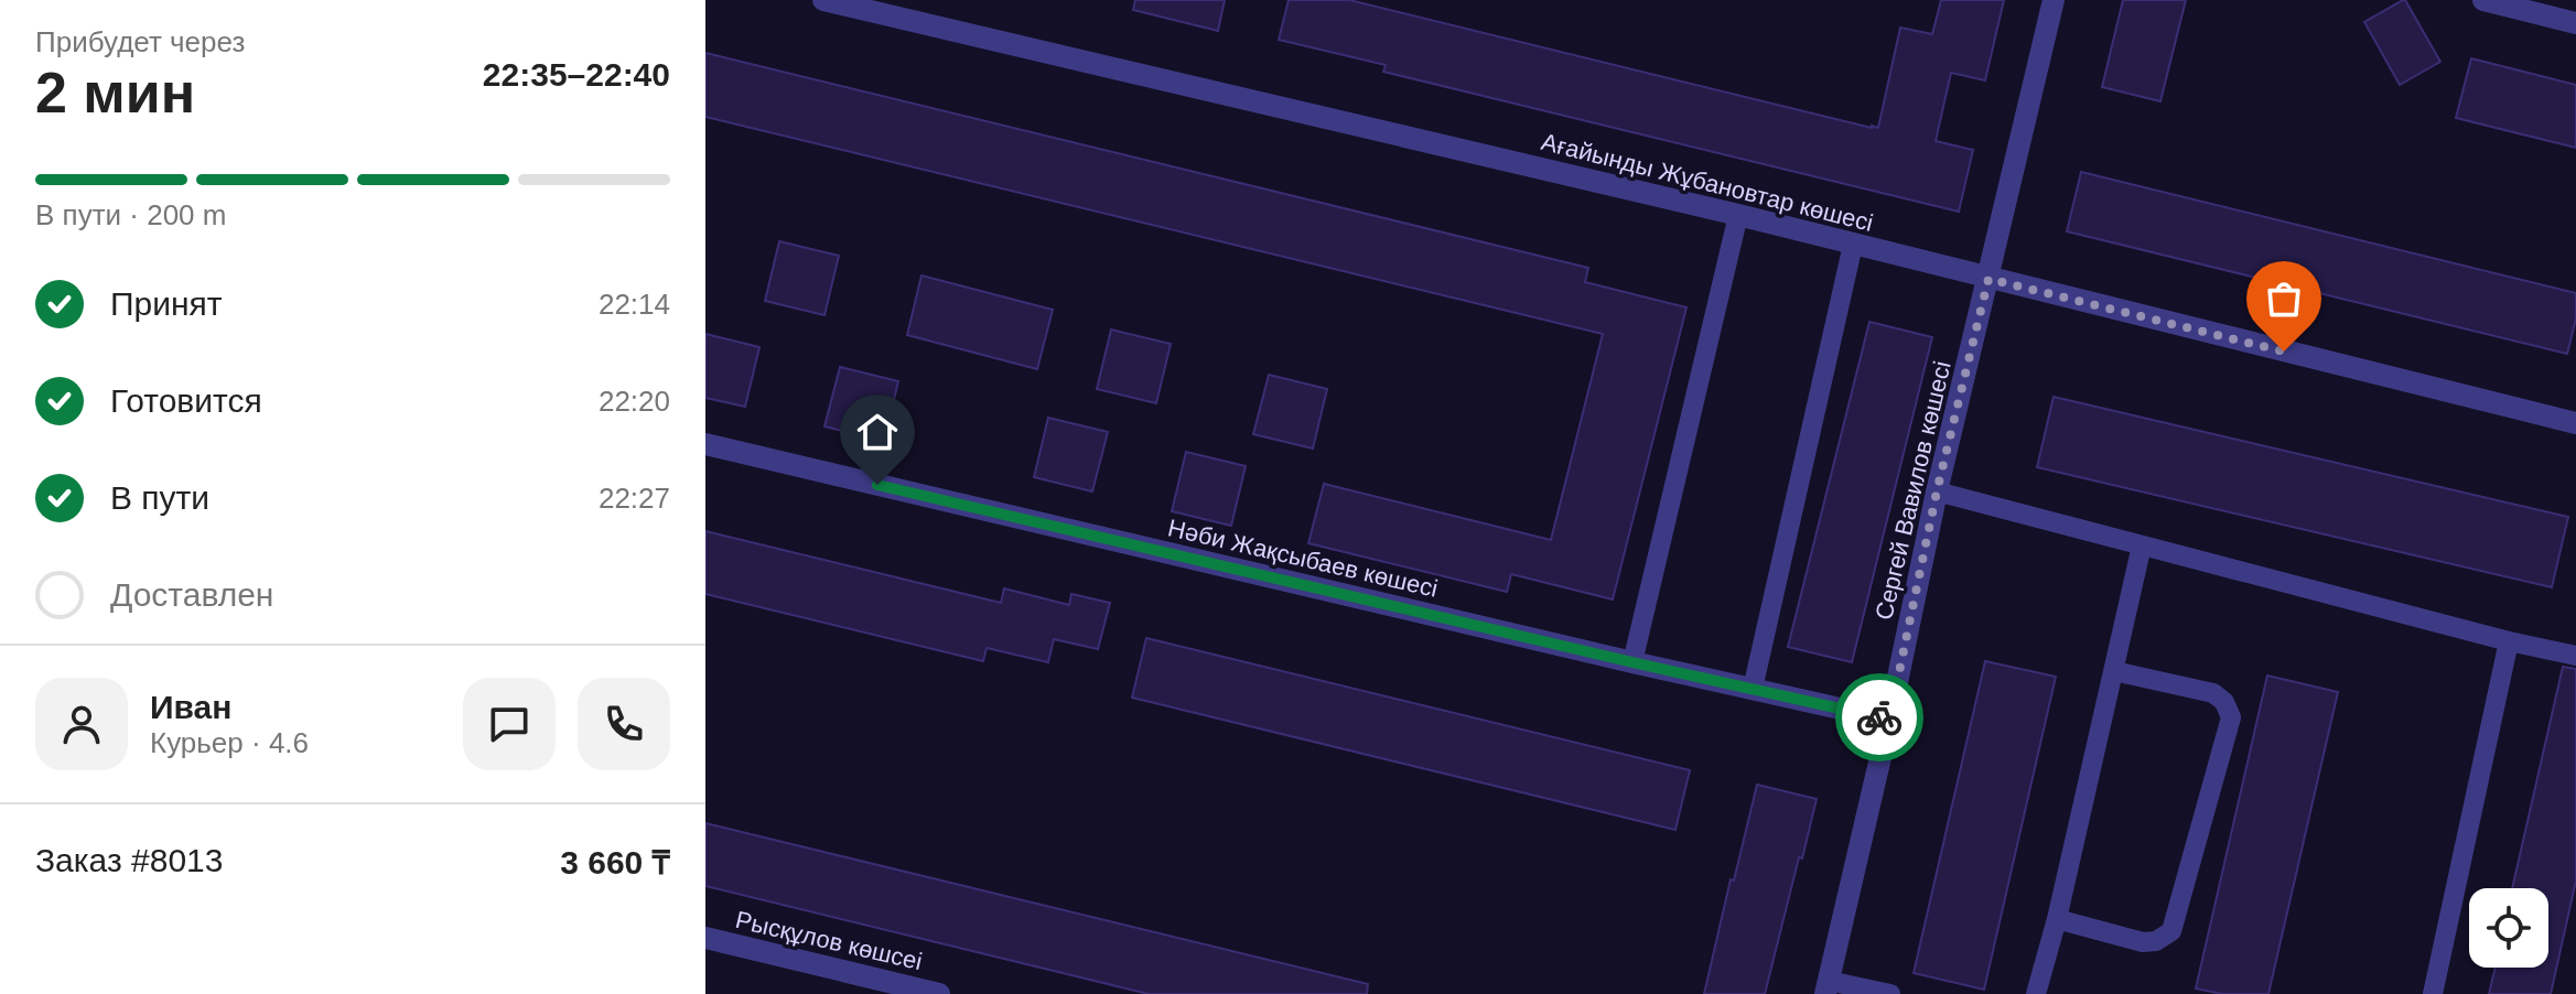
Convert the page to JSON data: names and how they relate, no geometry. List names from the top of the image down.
{
  "streets": {
    "street": [
      "Ағайынды Жұбановтар көшесі",
      "Сергей Вавилов көшесі",
      "Нәби Жақсыбаев көшесі",
      "Рысқұлов көшсеі"
    ]
  },
  "crossings": [
    ["Ағайынды Жұбановтар көшесі", "Сергей Вавилов көшесі"],
    ["Сергей Вавилов көшесі", "Нәби Жақсыбаев көшесі"]
  ],
  "page": {
    "heading": ["2 мин", "Прибудет через", "22:35–22:40"],
    "panel": [
      "Иван",
      "Курьер · 4.6",
      "Заказ #8013",
      "3 660 ₸"
    ],
    "bar": "В пути · 200 m",
    "list": [
      ["Принят", "22:14"],
      ["Готовится", "22:20"],
      ["В пути", "22:27"],
      "Доставлен"
    ]
  }
}
